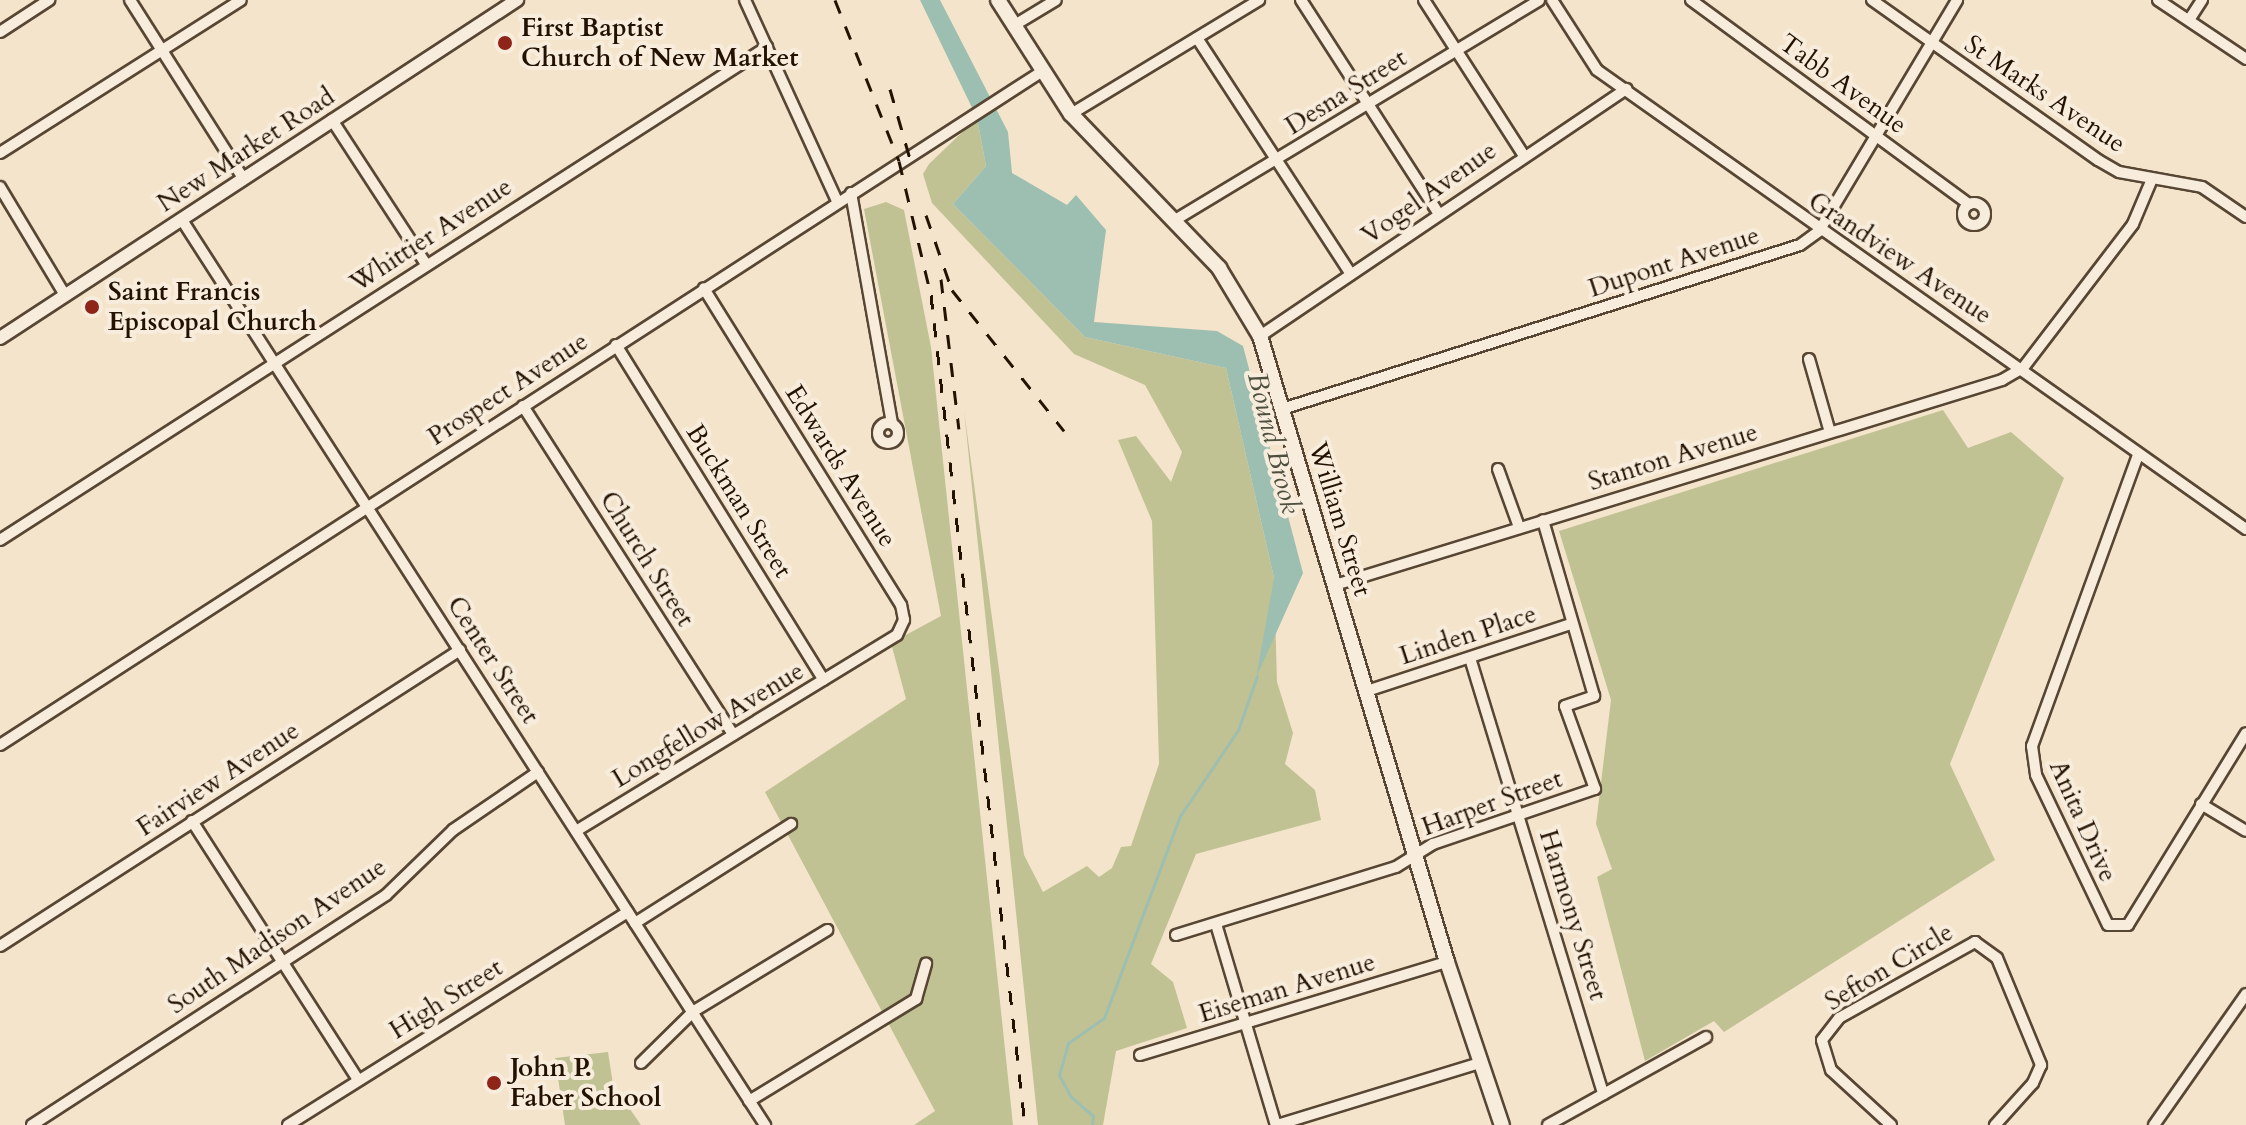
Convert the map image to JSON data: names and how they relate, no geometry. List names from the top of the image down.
{
  "streets": {
    "main road": ["William Street"],
    "street": [
      "Tabb Avenue",
      "Desna Street",
      "St Marks Avenue",
      "New Market Road",
      "Vogel Avenue",
      "Whittier Avenue",
      "Grandview Avenue",
      "Dupont Avenue",
      "Prospect Avenue",
      "Stanton Avenue",
      "Edwards Avenue",
      "Buckman Street",
      "Church Street",
      "Linden Place",
      "Center Street",
      "Longfellow Avenue",
      "Fairview Avenue",
      "Harper Street",
      "Anita Drive",
      "Harmony Street",
      "South Madison Avenue",
      "Sefton Circle",
      "Eiseman Avenue",
      "High Street"
    ]
  },
  "crossings": [
    ["Desna Street", "William Street"],
    ["New Market Road", "Center Street"],
    ["Vogel Avenue", "Grandview Avenue"],
    ["Vogel Avenue", "William Street"],
    ["Whittier Avenue", "Center Street"],
    ["Grandview Avenue", "Dupont Avenue"],
    ["Grandview Avenue", "Stanton Avenue"],
    ["Grandview Avenue", "Anita Drive"],
    ["Dupont Avenue", "William Street"],
    ["Prospect Avenue", "Edwards Avenue"],
    ["Prospect Avenue", "Buckman Street"],
    ["Prospect Avenue", "William Street"],
    ["Prospect Avenue", "Church Street"],
    ["Prospect Avenue", "Center Street"],
    ["Stanton Avenue", "William Street"],
    ["Stanton Avenue", "Linden Place"],
    ["Edwards Avenue", "Longfellow Avenue"],
    ["Buckman Street", "Longfellow Avenue"],
    ["William Street", "Linden Place"],
    ["William Street", "Harper Street"],
    ["William Street", "Eiseman Avenue"],
    ["Church Street", "Longfellow Avenue"],
    ["Linden Place", "Harper Street"],
    ["Linden Place", "Harmony Street"],
    ["Center Street", "Longfellow Avenue"],
    ["Center Street", "Fairview Avenue"],
    ["Center Street", "South Madison Avenue"],
    ["Center Street", "High Street"],
    ["Harper Street", "Harmony Street"]
  ],
  "water": ["Bound Brook"],
  "places": ["First Baptist Church of New Market", "Saint Francis Episcopal Church", "John P. Faber School"]
}
